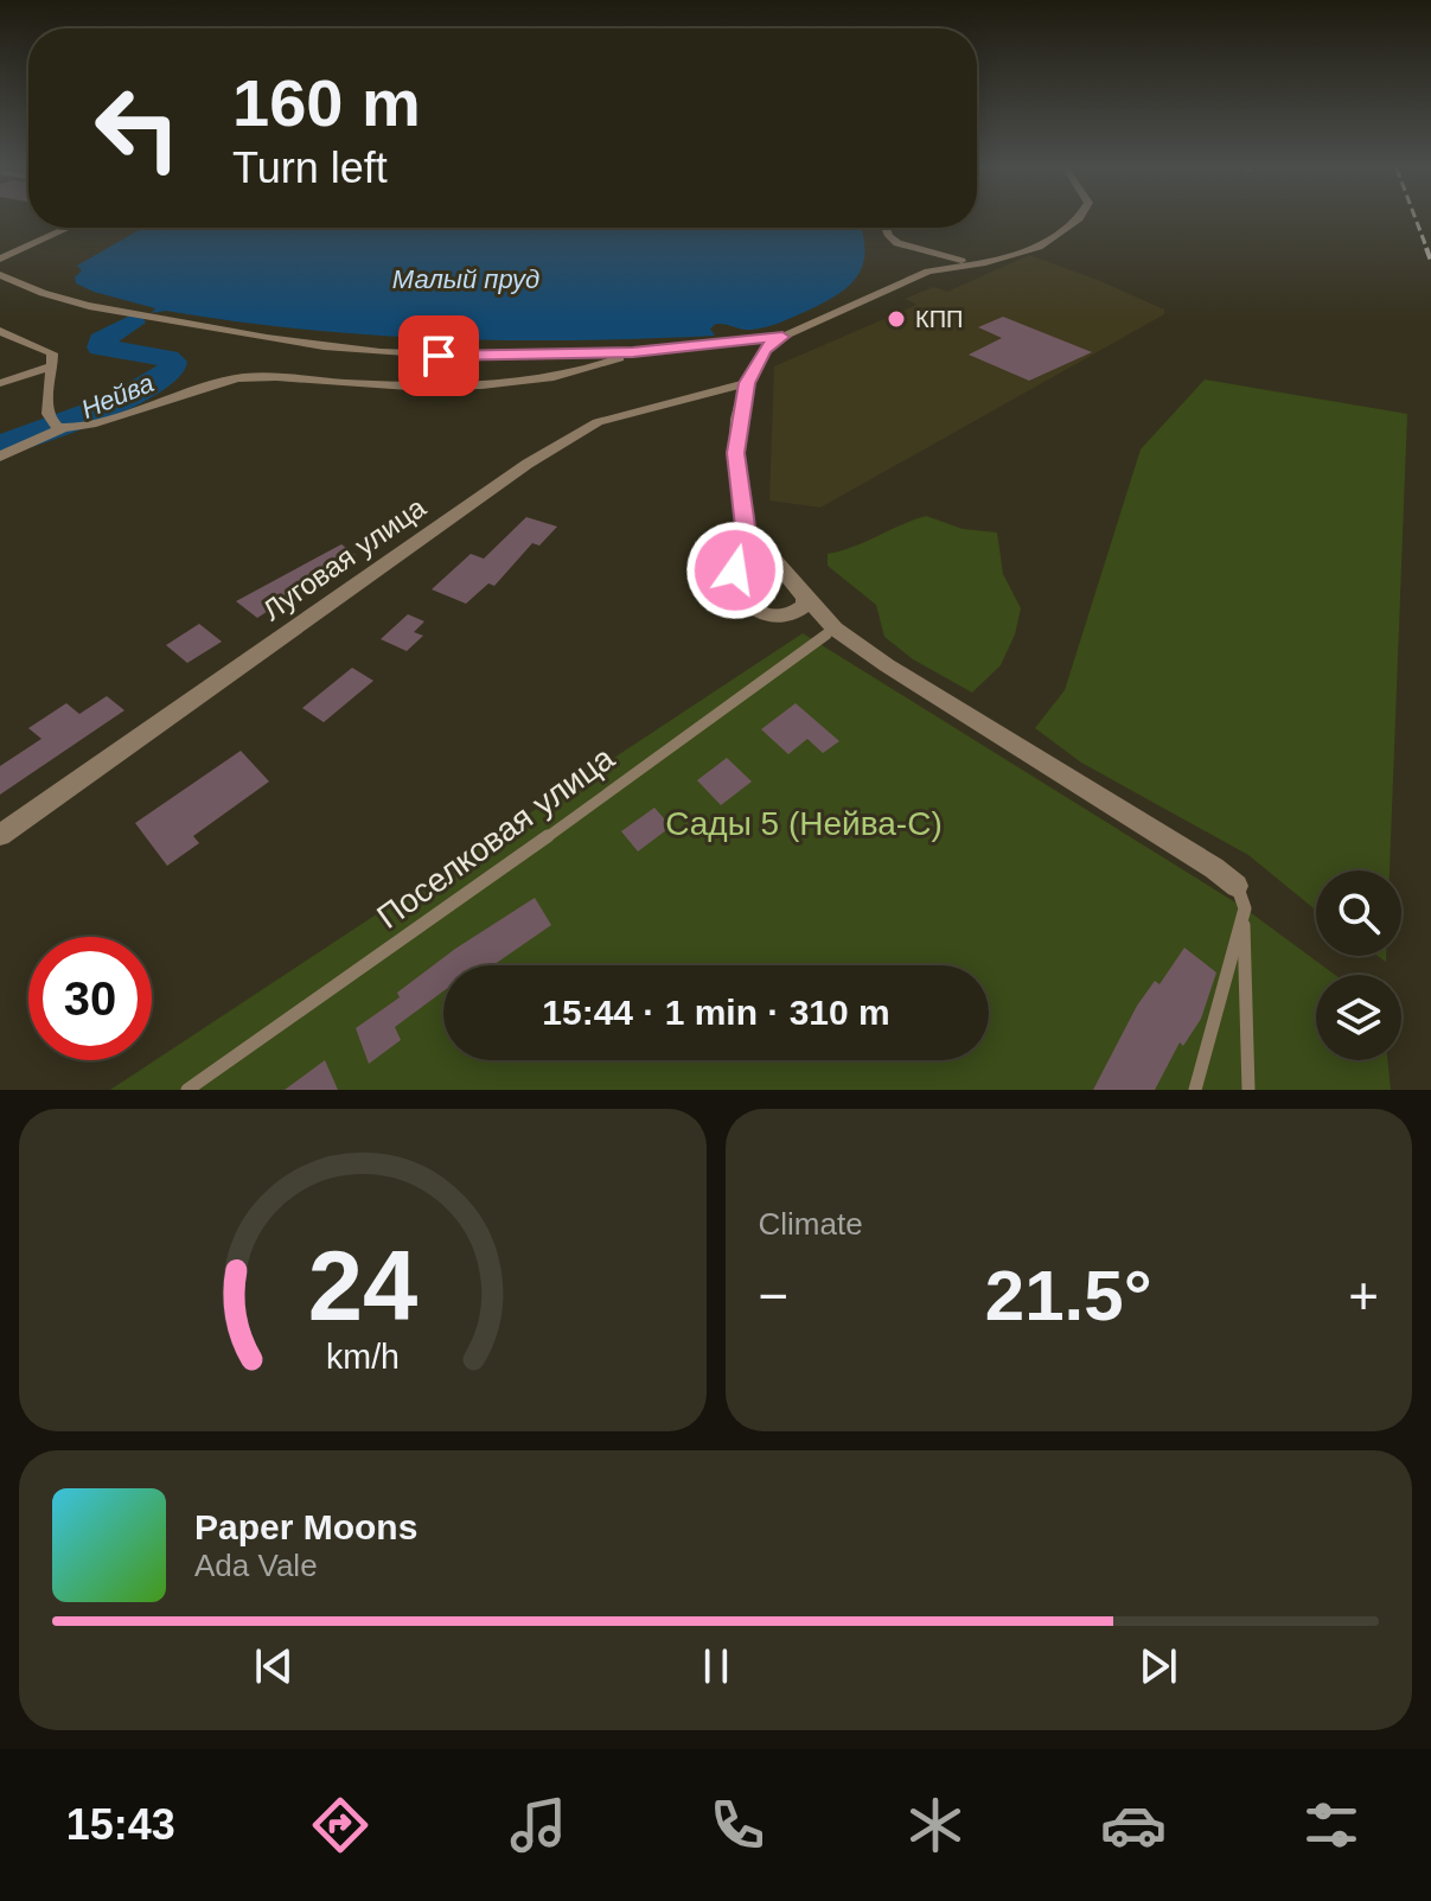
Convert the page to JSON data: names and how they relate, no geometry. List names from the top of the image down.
{
  "streets": {
    "street": ["Луговая улица"],
    "lane": ["Поселковая улица"]
  },
  "water": ["Малый пруд", "Нейва"],
  "parks": ["Сады 5 (Нейва-С)"],
  "places": ["КПП"],
  "page": {
    "turn": ["160 m", "Turn left"],
    "limit": "30",
    "trip": "15:44 · 1 min · 310 m",
    "tile": "Climate",
    "heat": ["−", "21.5°", "+"],
    "song": ["Paper Moons", "Ada Vale"],
    "tabs": "15:43",
    "gauge": ["24", "km/h"]
  }
}
